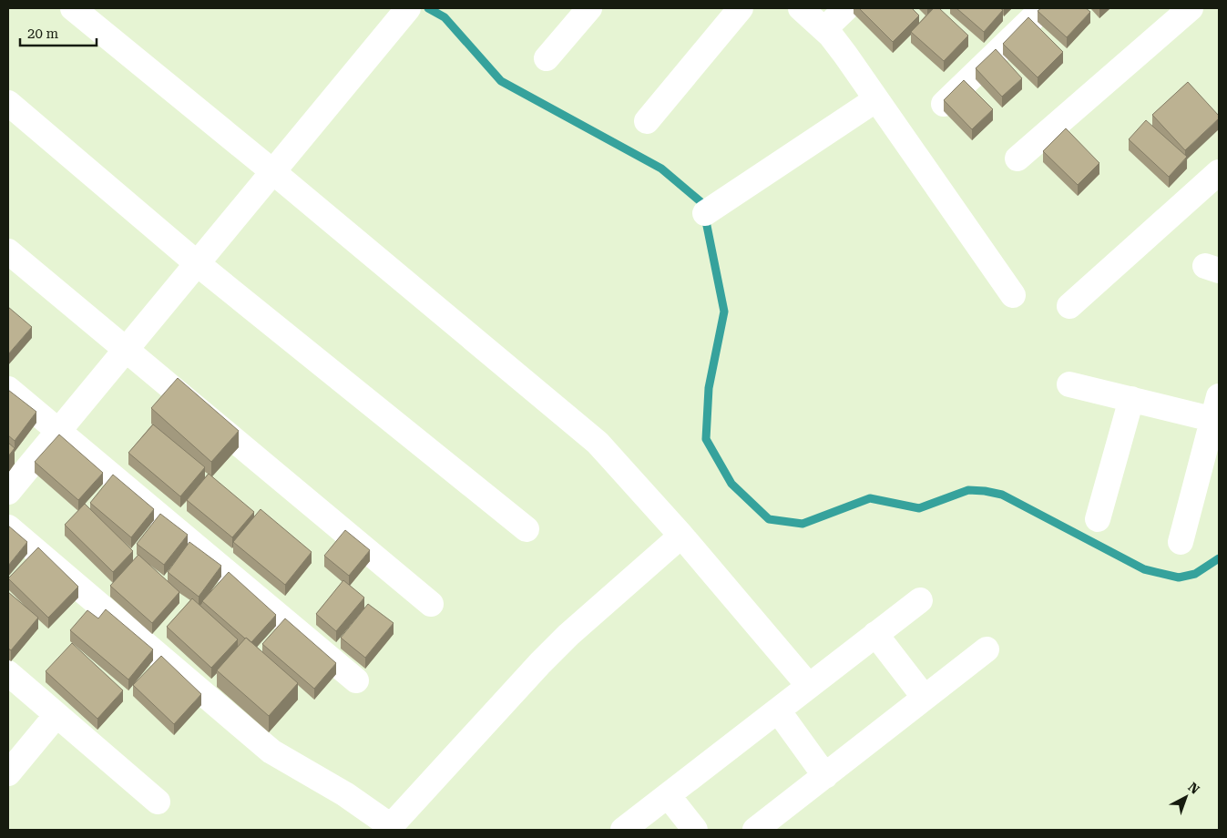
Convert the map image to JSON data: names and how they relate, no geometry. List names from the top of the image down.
{
  "scale_bar": "20 m",
  "north": "top right"
}
